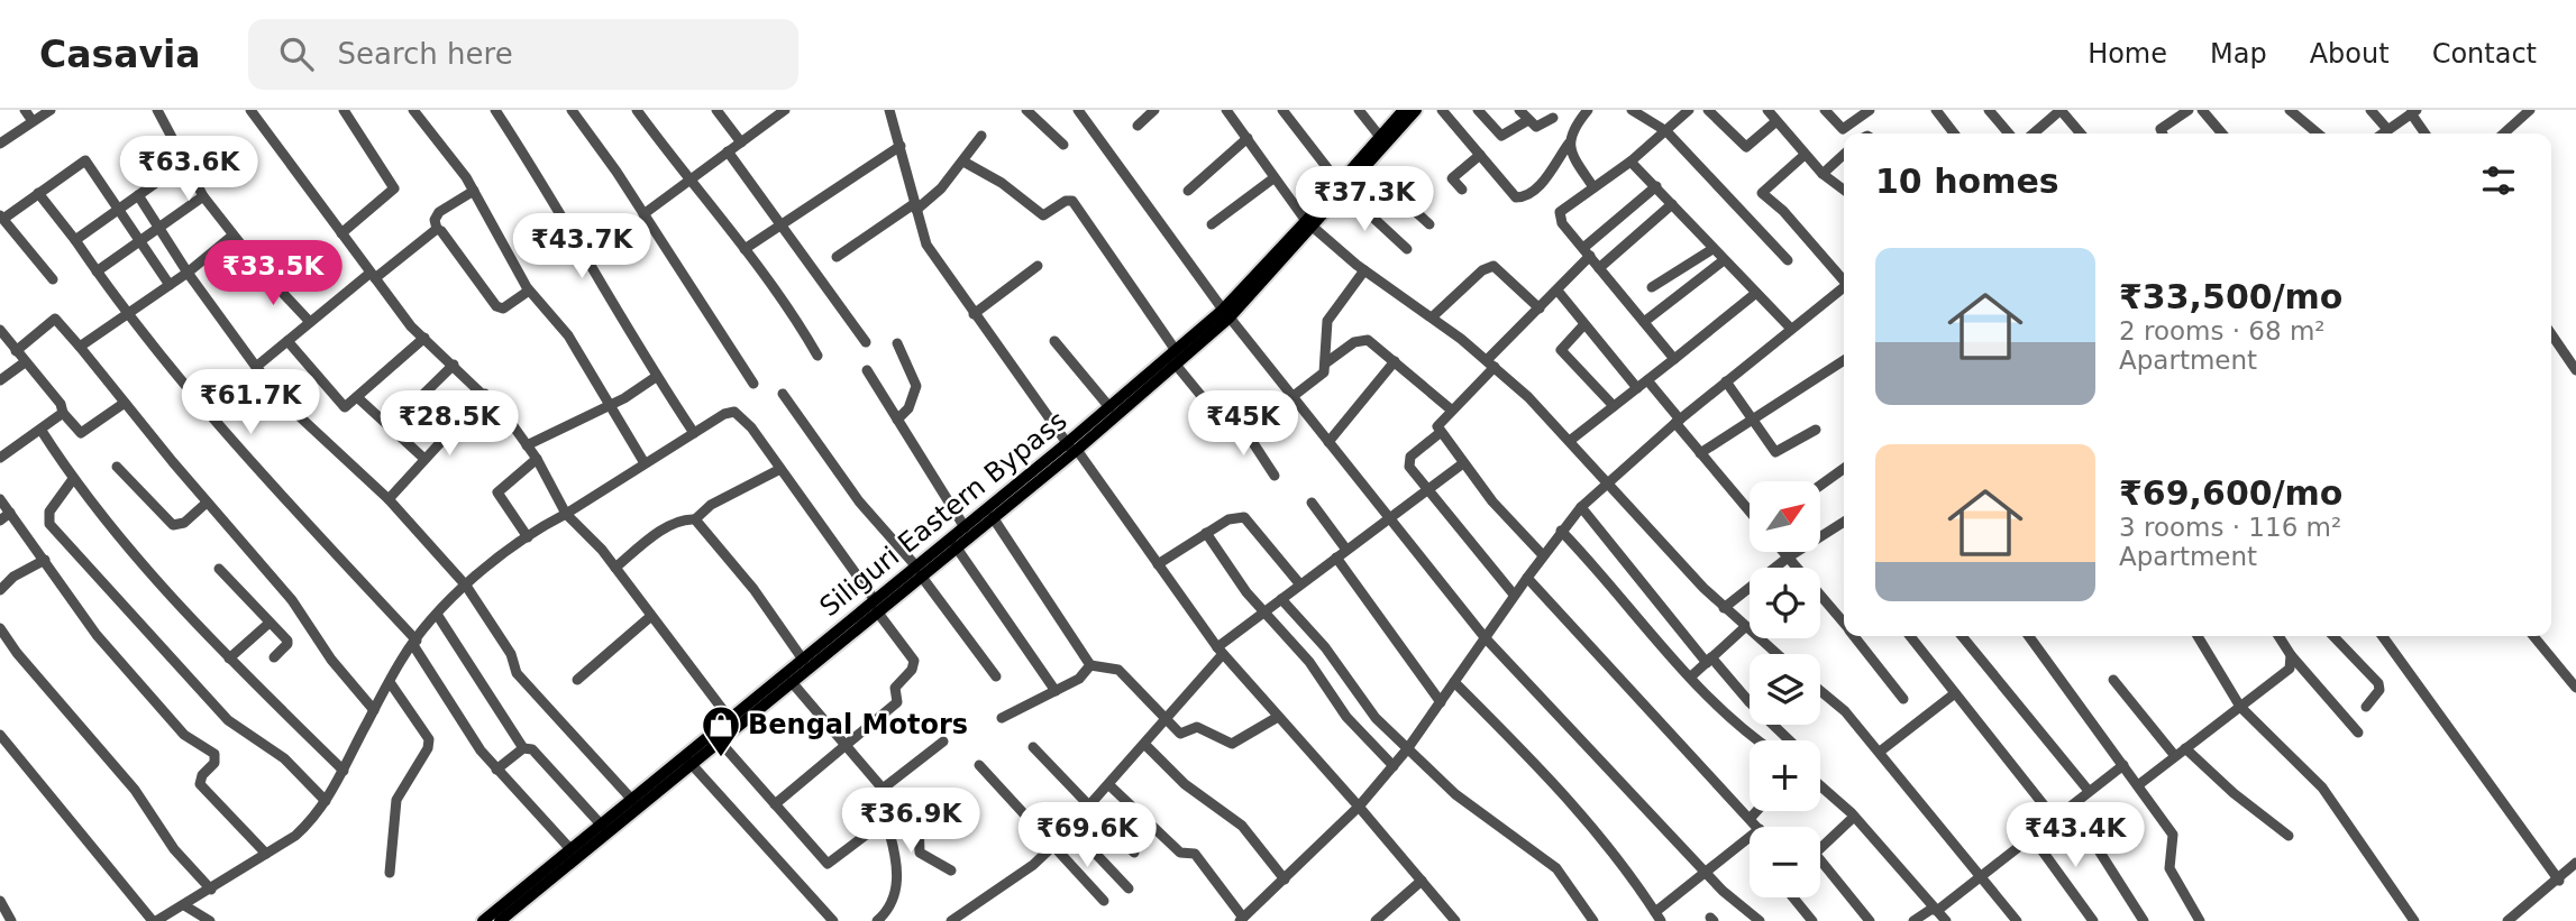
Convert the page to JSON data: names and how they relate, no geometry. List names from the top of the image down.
{
  "streets": {
    "main road": ["Siliguri Eastern Bypass"]
  },
  "places": {
    "shop": ["Bengal Motors"]
  },
  "north": "top right",
  "page": {
    "header": "Casavia",
    "search": "Search here",
    "nav": [
      "Home",
      "Map",
      "About",
      "Contact"
    ],
    "heading": "10 homes",
    "price": [
      "₹63.6K",
      "₹37.3K",
      "₹43.7K",
      "₹33.5K",
      "₹61.7K",
      "₹28.5K",
      "₹45K",
      "₹36.9K",
      "₹69.6K",
      "₹43.4K"
    ],
    "list": [
      {
        "name": "₹33,500/mo",
        "note": "2 rooms · 68 m² · Apartment"
      },
      {
        "name": "₹69,600/mo",
        "note": "3 rooms · 116 m² · Apartment"
      }
    ],
    "map_buttons": ["+", "−"]
  }
}
